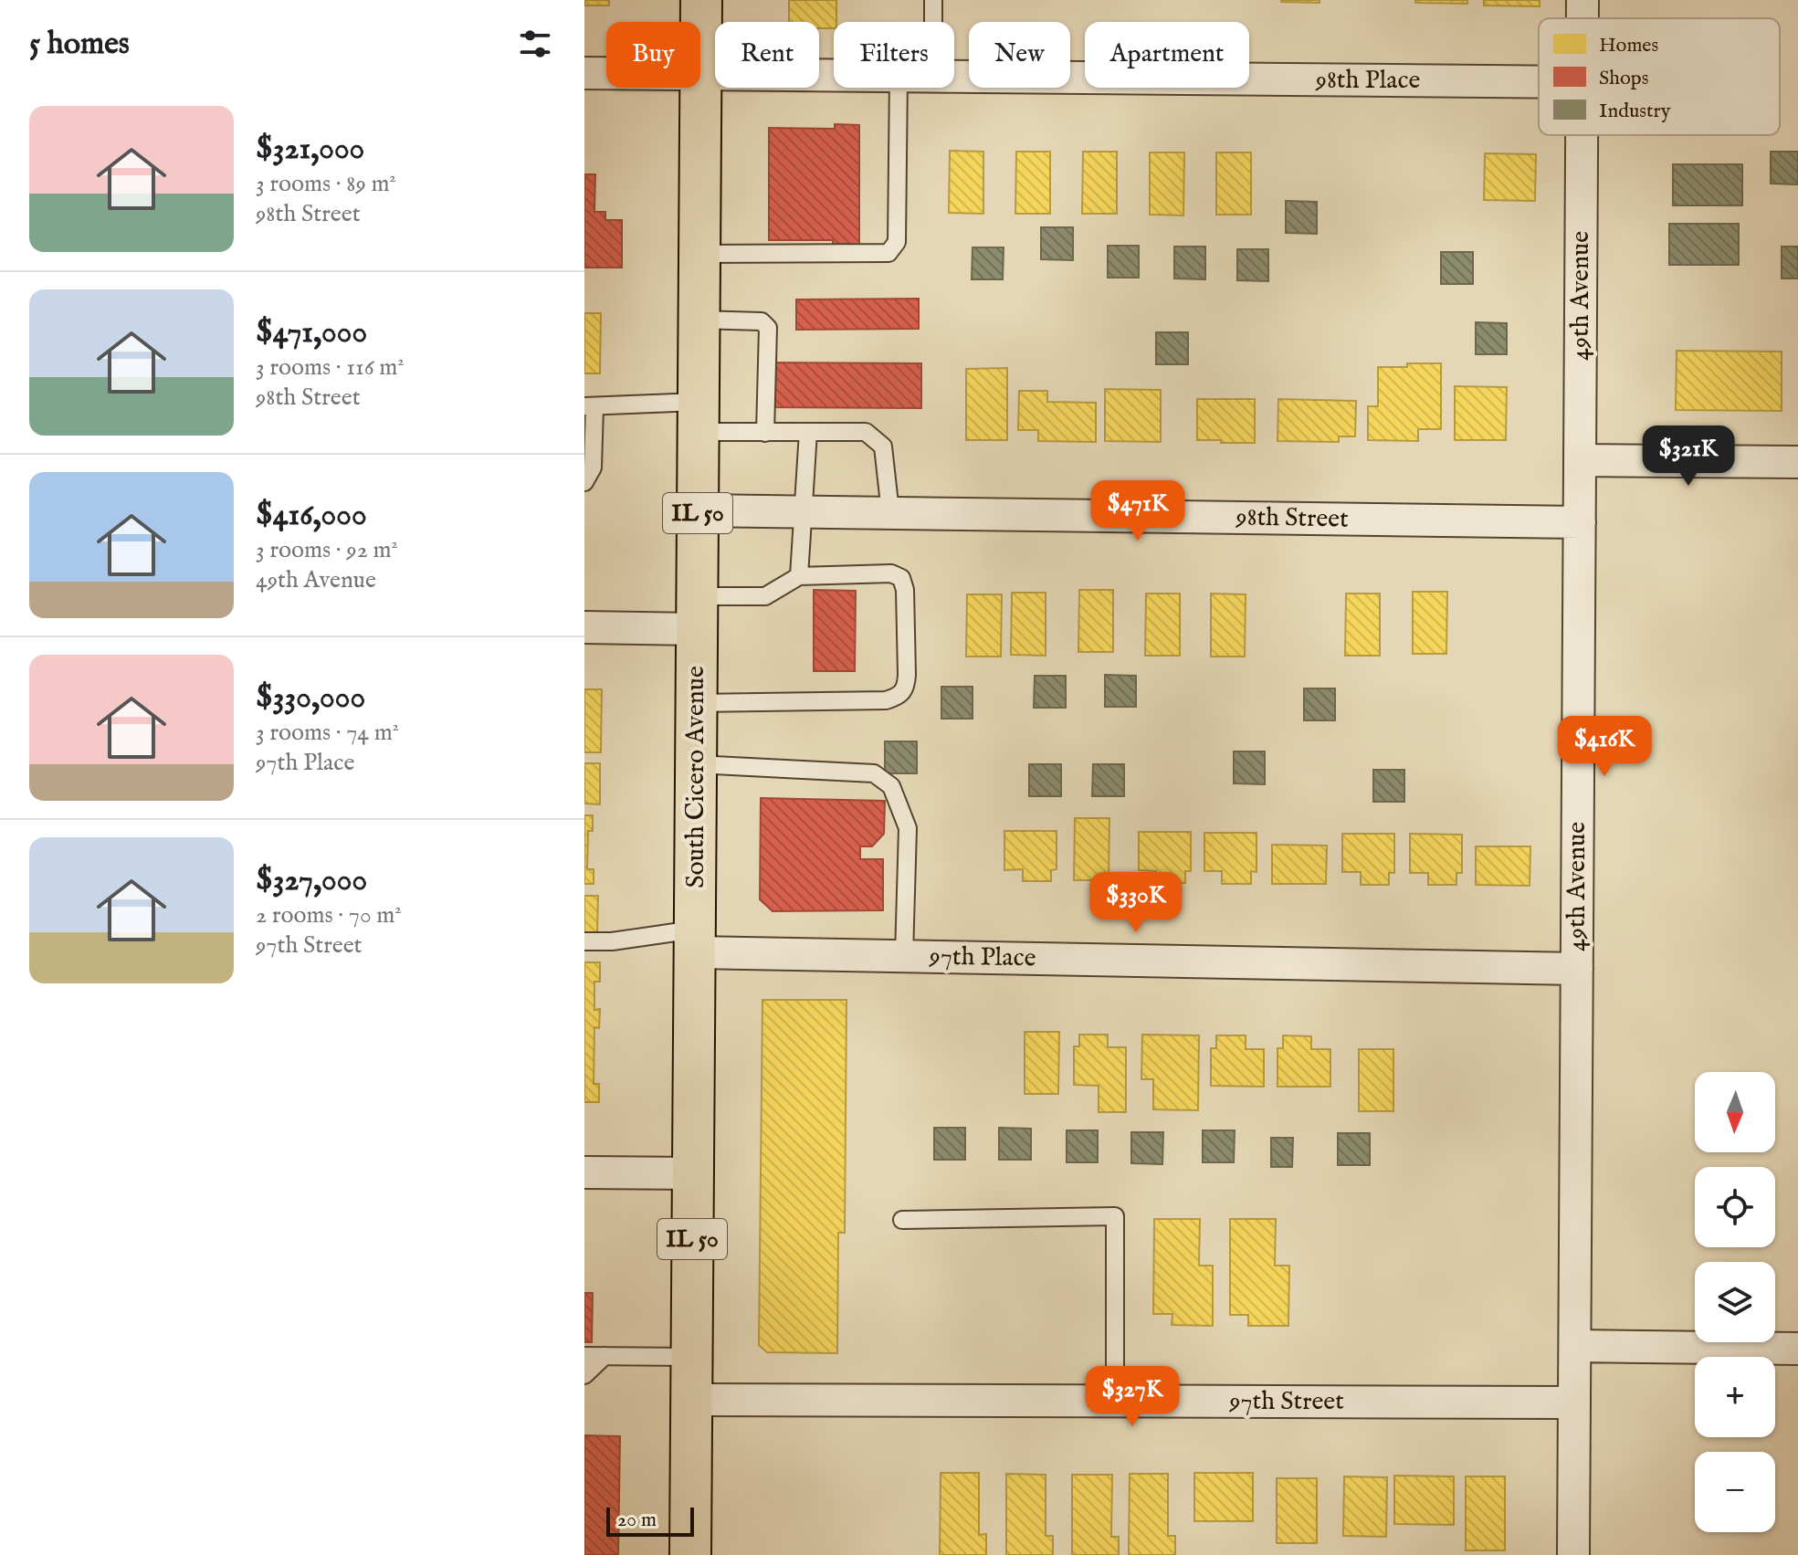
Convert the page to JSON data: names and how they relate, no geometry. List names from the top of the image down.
{
  "streets": {
    "main road": ["IL 50", "South Cicero Avenue"],
    "street": [
      "98th Place",
      "49th Avenue",
      "98th Street",
      "97th Place",
      "97th Street"
    ]
  },
  "crossings": [
    ["98th Place", "South Cicero Avenue"],
    ["49th Avenue", "98th Street"],
    ["49th Avenue", "97th Place"],
    ["49th Avenue", "97th Street"],
    ["98th Street", "South Cicero Avenue"],
    ["South Cicero Avenue", "97th Place"],
    ["South Cicero Avenue", "97th Street"]
  ],
  "legend": ["Homes", "Shops", "Industry"],
  "scale_bar": "20 m",
  "north": "bottom",
  "page": {
    "heading": "5 homes",
    "chip": [
      "Buy",
      "Rent",
      "Filters",
      "New",
      "Apartment"
    ],
    "list": [
      {
        "name": "$321,000",
        "note": "3 rooms · 89 m² · 98th Street"
      },
      {
        "name": "$471,000",
        "note": "3 rooms · 116 m² · 98th Street"
      },
      {
        "name": "$416,000",
        "note": "3 rooms · 92 m² · 49th Avenue"
      },
      {
        "name": "$330,000",
        "note": "3 rooms · 74 m² · 97th Place"
      },
      {
        "name": "$327,000",
        "note": "2 rooms · 70 m² · 97th Street"
      }
    ],
    "price": [
      "$321K",
      "$471K",
      "$416K",
      "$330K",
      "$327K"
    ],
    "map_buttons": ["+", "−"],
    "scale": "20 m"
  }
}
